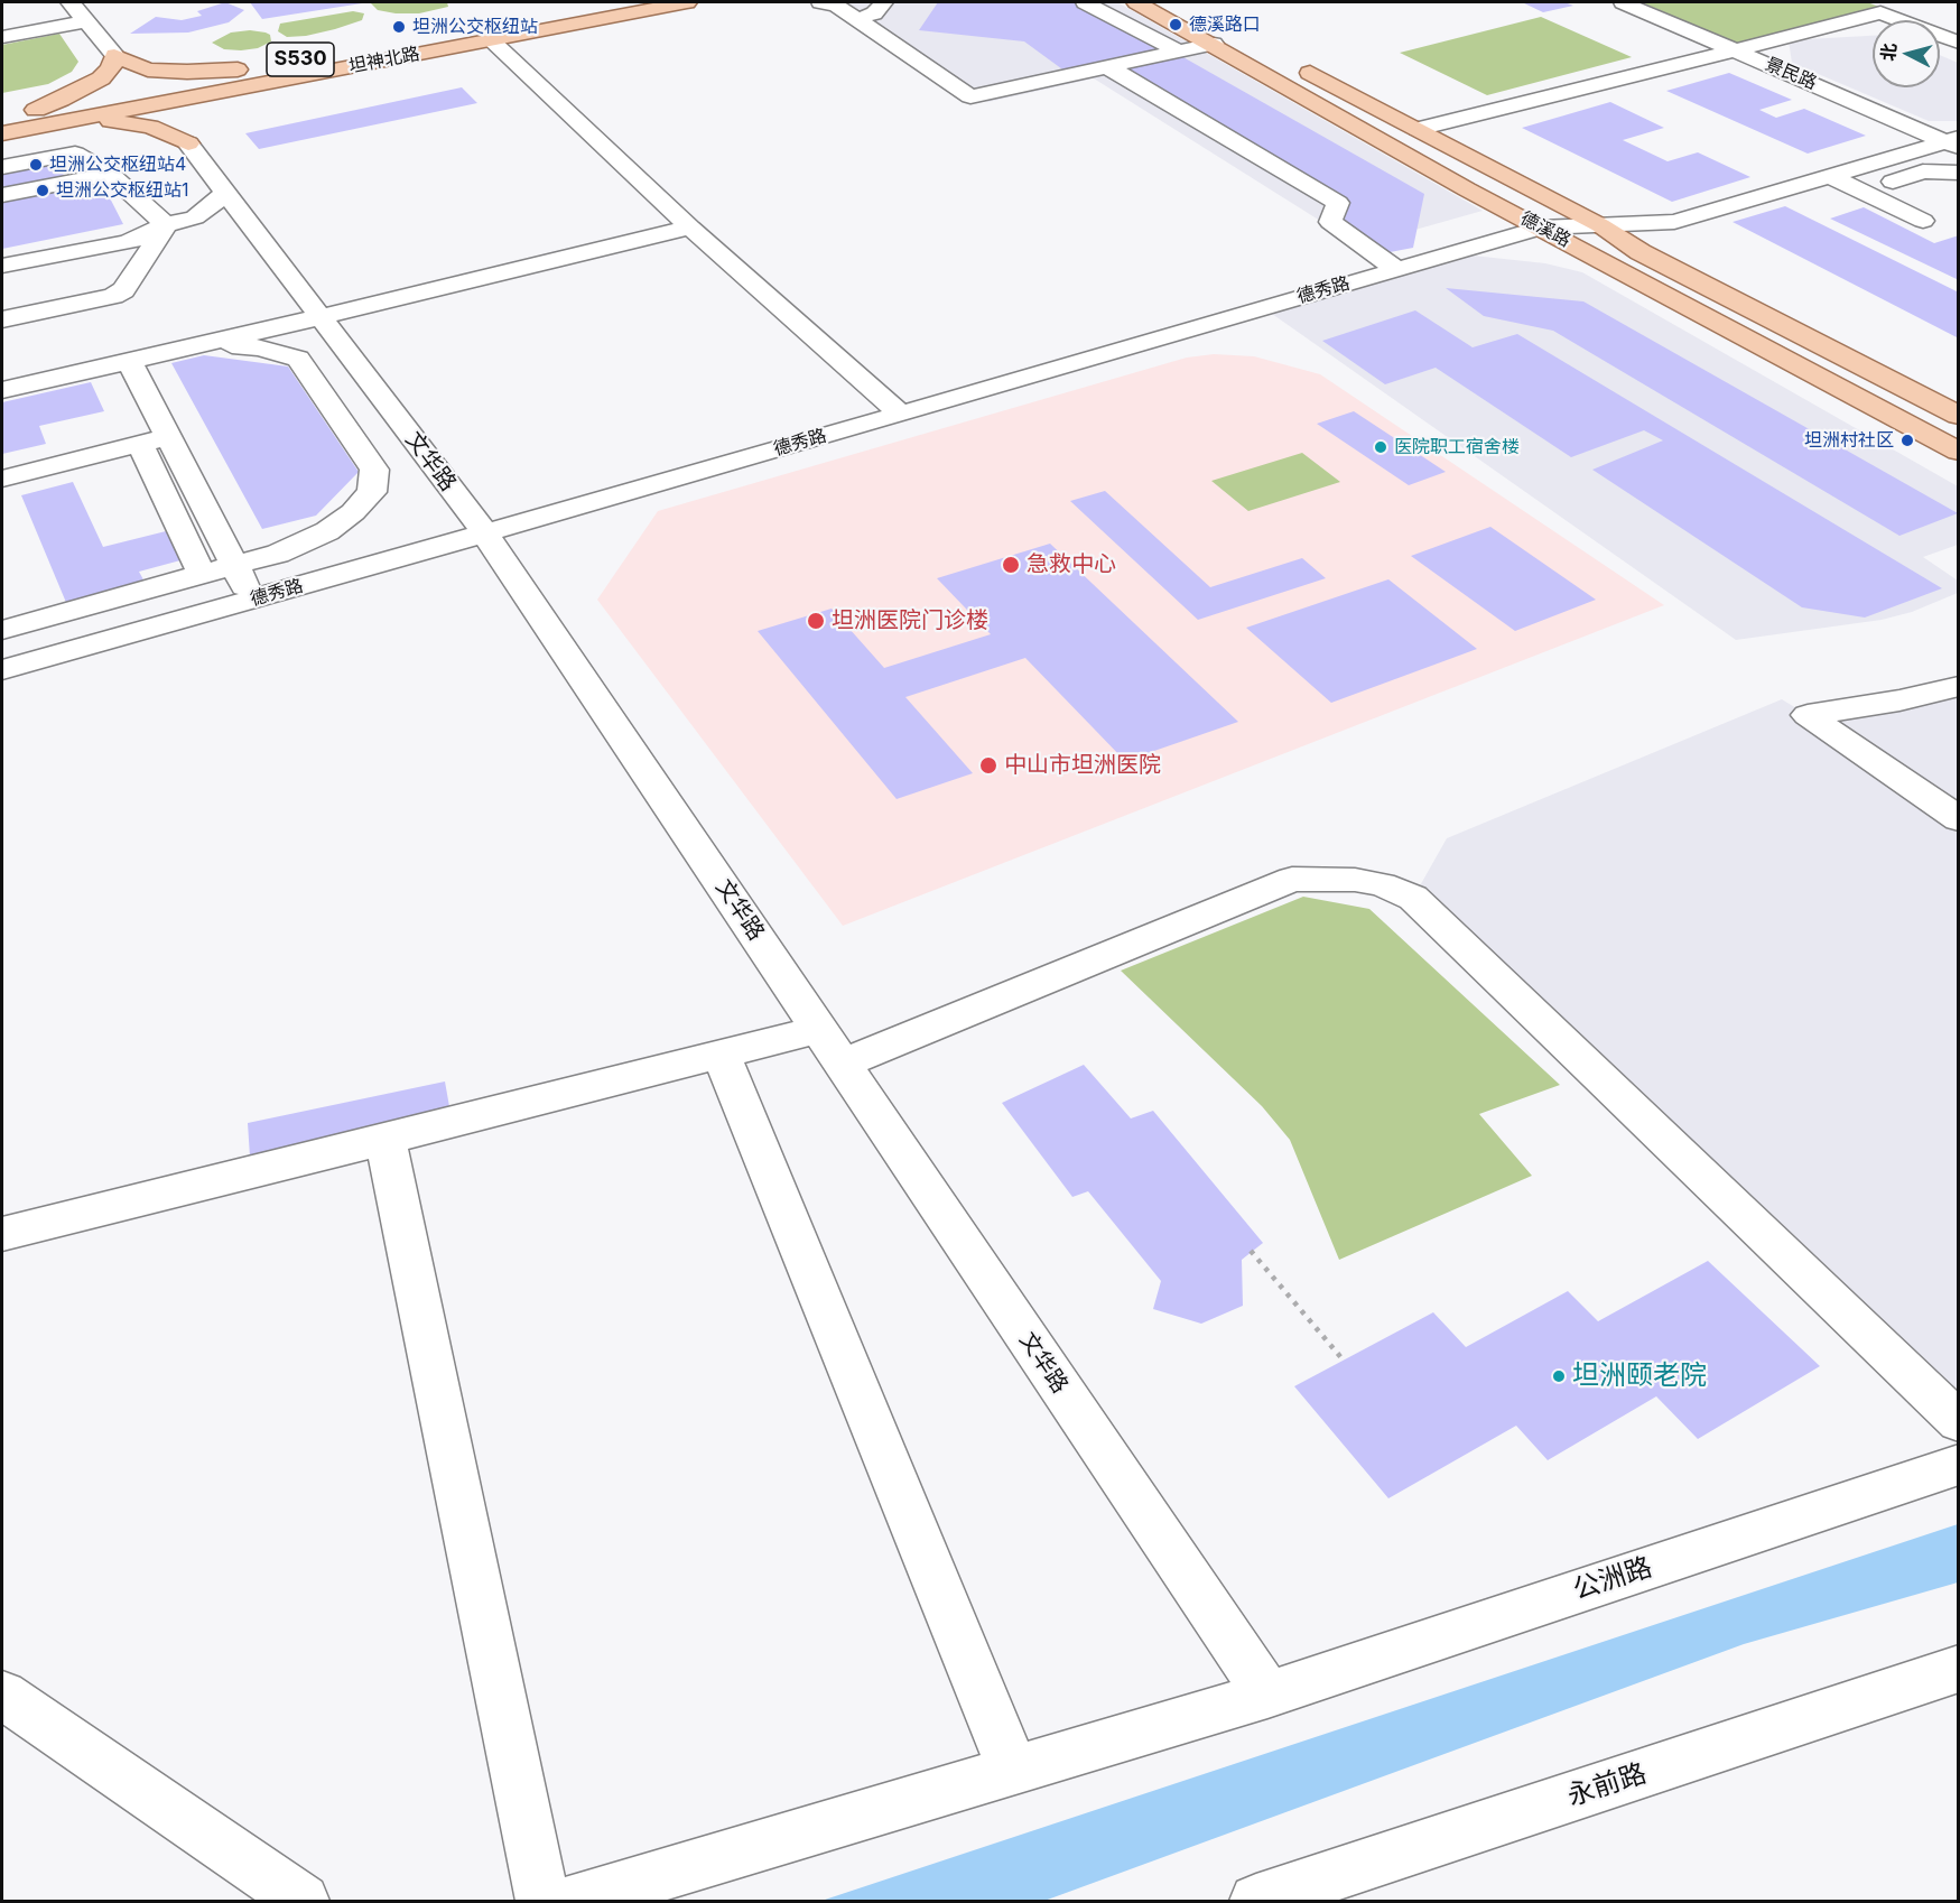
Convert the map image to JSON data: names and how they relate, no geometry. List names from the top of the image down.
{
  "streets": {
    "main road": ["S530", "坦神北路", "德溪路"],
    "street": [
      "景民路",
      "德秀路",
      "文华路",
      "公洲路",
      "永前路"
    ]
  },
  "crossings": [
    ["景民路", "德秀路"],
    ["德溪路", "德秀路"],
    ["德秀路", "文华路"],
    ["文华路", "公洲路"]
  ],
  "places": [
    "德溪路口",
    "坦洲公交枢纽站",
    "坦洲公交枢纽站4",
    "坦洲公交枢纽站1",
    "坦洲村社区",
    "医院职工宿舍楼",
    "急救中心",
    "坦洲医院门诊楼",
    "中山市坦洲医院",
    "坦洲颐老院"
  ],
  "north": "left"
}
